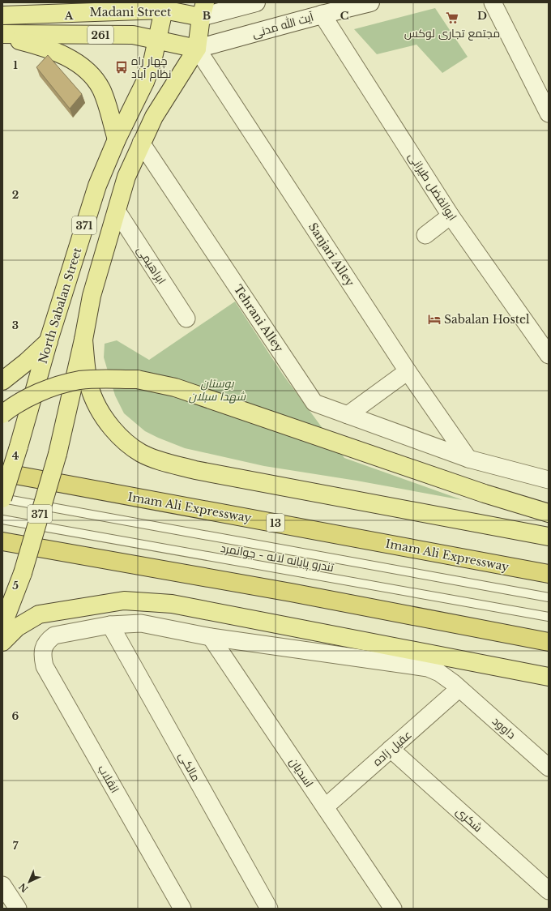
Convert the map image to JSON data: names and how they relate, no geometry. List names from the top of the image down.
{
  "streets": {
    "highway": ["Imam Ali Expressway", "13"],
    "main road": [
      "Madani Street",
      "آیت الله مدنی",
      "261",
      "371",
      "North Sabalan Street"
    ],
    "street": [
      "ابوالفضل طیرانی",
      "Sanjari Alley",
      "ابراهیمی",
      "Tehrani Alley",
      "داوود",
      "عقیل زاده",
      "مالکی",
      "اسدیان",
      "انقلاب",
      "شکری"
    ],
    "lane": ["تندرو پایانه لاله - جوانمرد"]
  },
  "crossings": [
    ["Madani Street", "آیت الله مدنی"],
    ["Madani Street", "371"],
    ["Madani Street", "Sanjari Alley"],
    ["Madani Street", "North Sabalan Street"],
    ["آیت الله مدنی", "ابوالفضل طیرانی"],
    ["آیت الله مدنی", "371"],
    ["آیت الله مدنی", "Sanjari Alley"],
    ["371", "Sanjari Alley"],
    ["371", "ابراهیمی"],
    ["371", "Tehrani Alley"],
    ["Sanjari Alley", "Tehrani Alley"],
    ["داوود", "عقیل زاده"],
    ["داوود", "مالکی"],
    ["داوود", "اسدیان"],
    ["داوود", "انقلاب"],
    ["عقیل زاده", "اسدیان"],
    ["عقیل زاده", "شکری"]
  ],
  "parks": ["بوستان شهدا سبلان"],
  "places": {
    "supermarket": ["مجتمع تجاری لوکس"],
    "bus stop": ["چهار راه نظام آباد"],
    "hotel": ["Sabalan Hostel"]
  },
  "north": "bottom left",
  "grid": {
    "columns": [
      "A",
      "B",
      "C",
      "D"
    ],
    "rows": [
      "1",
      "2",
      "3",
      "4",
      "5",
      "6",
      "7"
    ]
  }
}
